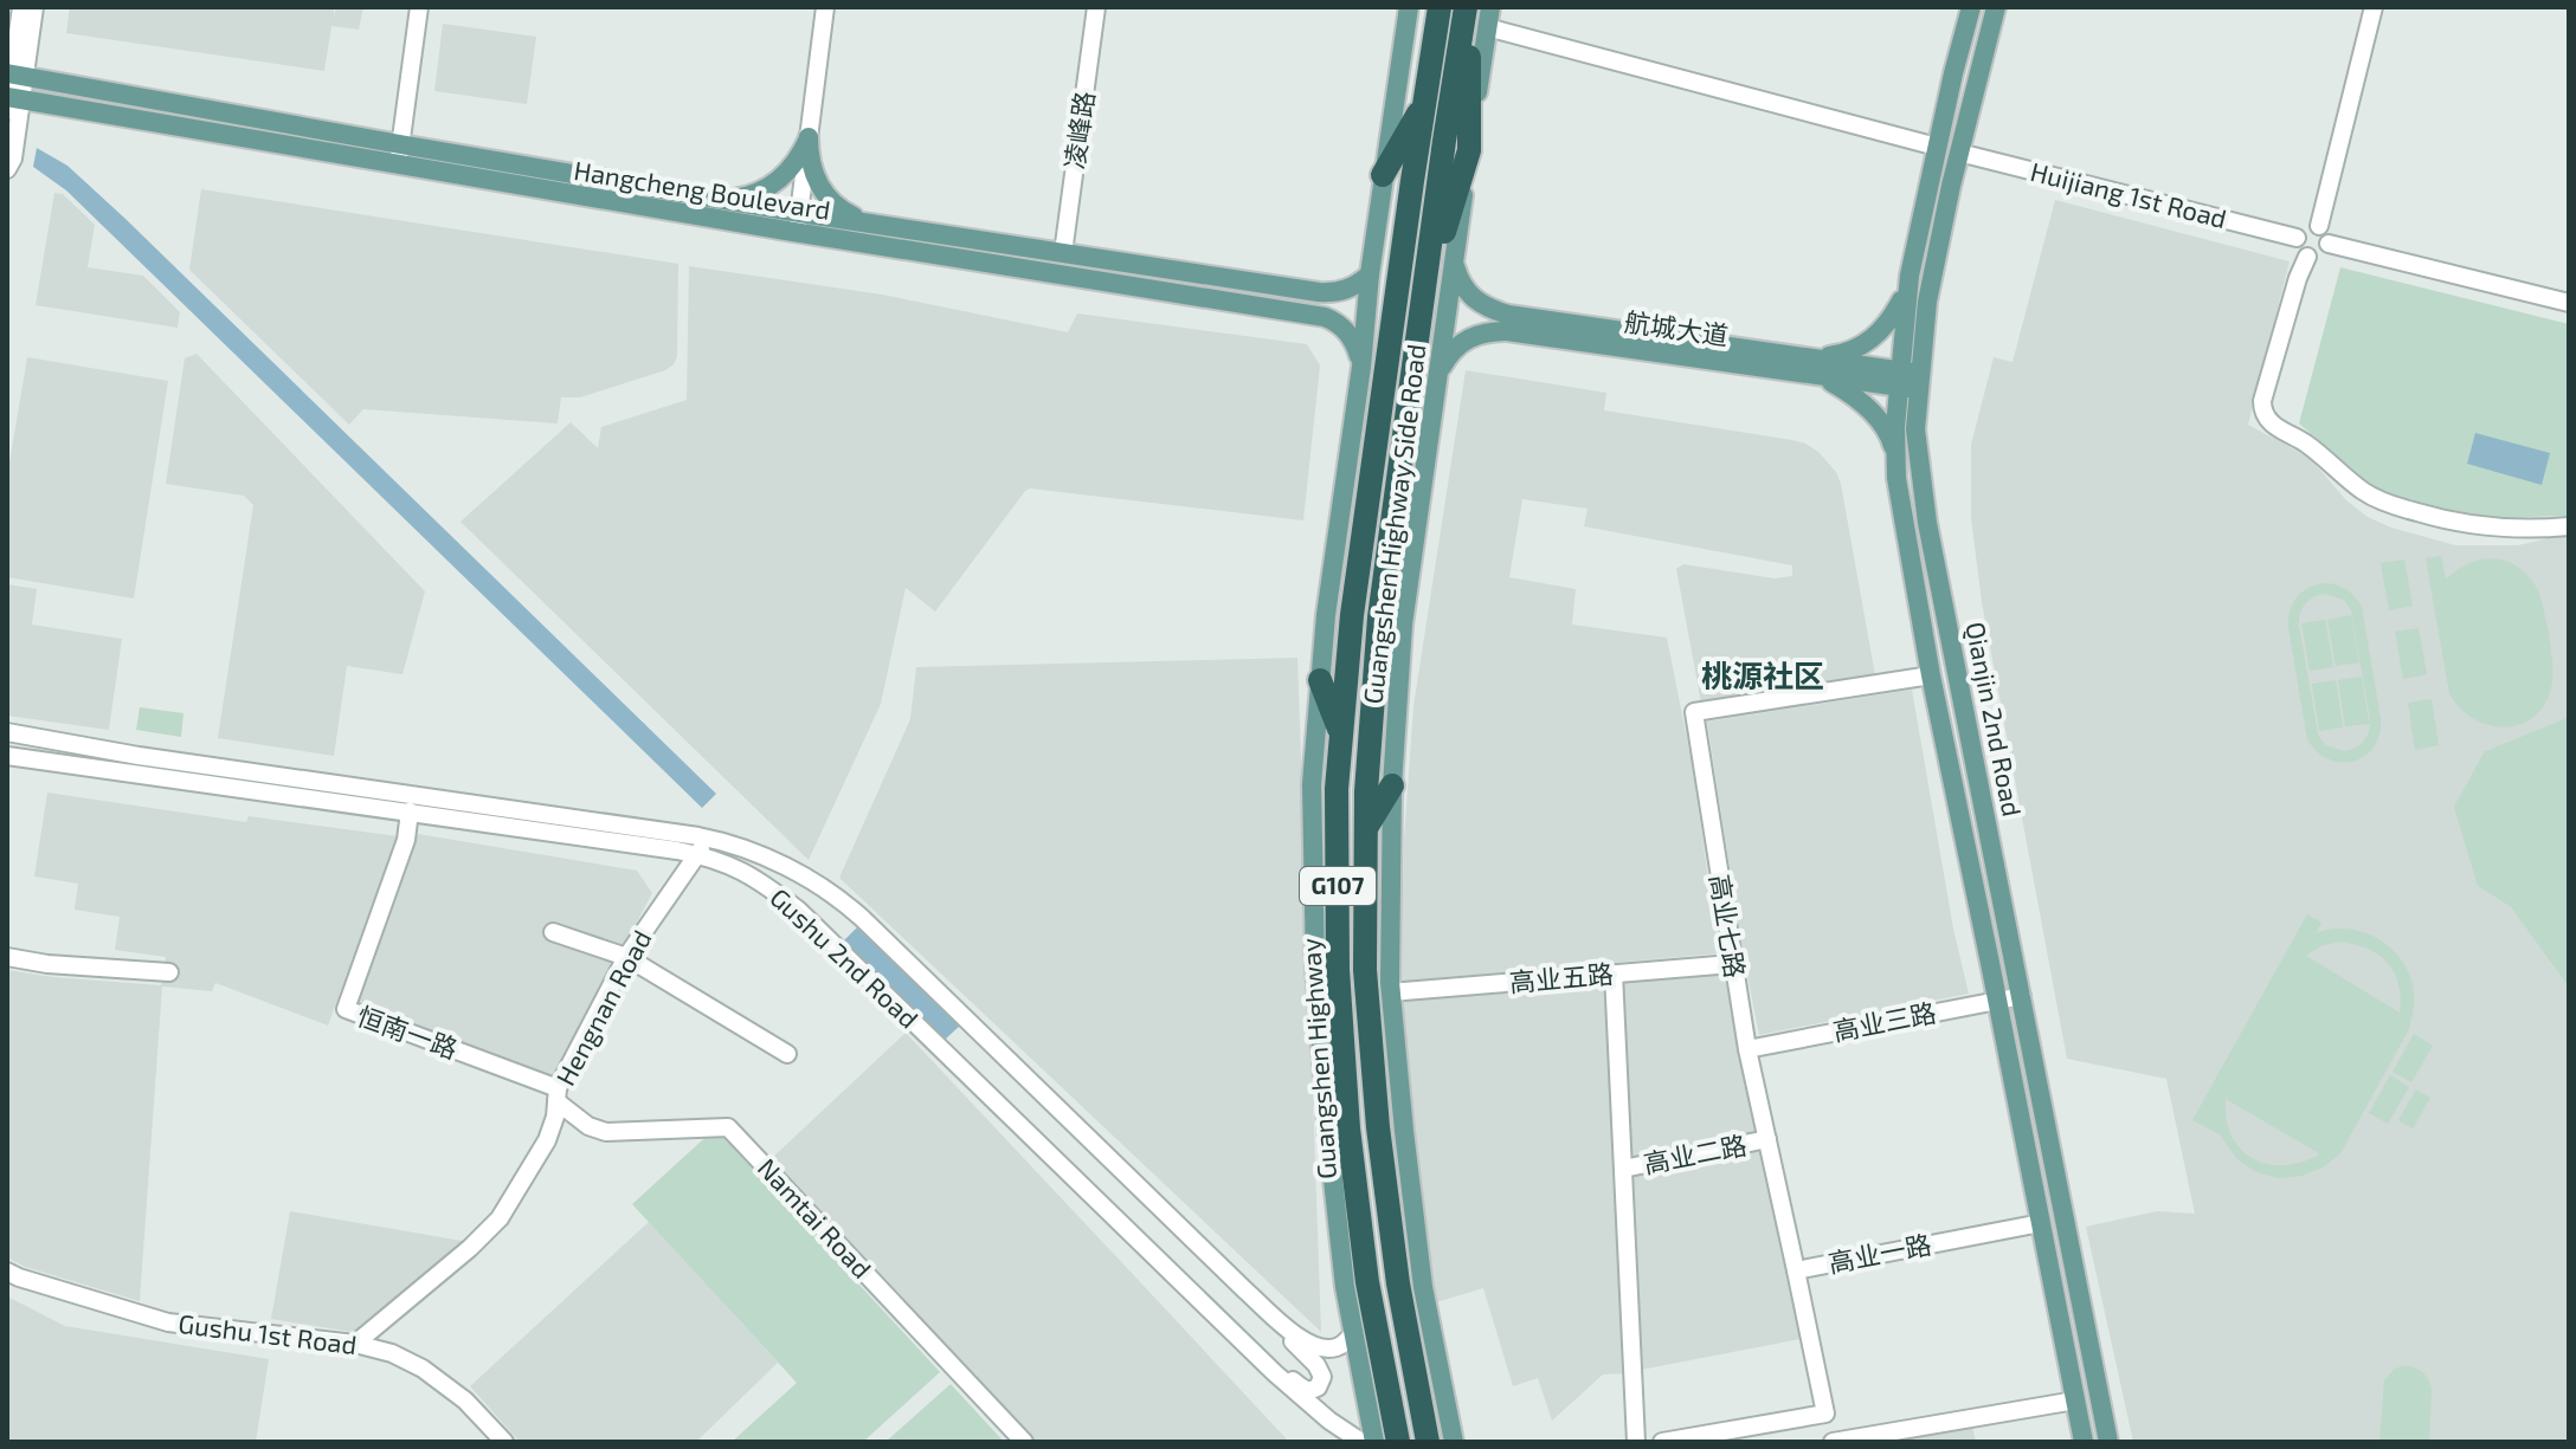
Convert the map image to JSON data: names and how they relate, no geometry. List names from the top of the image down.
{
  "streets": {
    "highway": ["G107", "Guangshen Highway"],
    "main road": [
      "Hangcheng Boulevard",
      "航城大道",
      "Guangshen Highway Side Road",
      "Qianjin 2nd Road"
    ],
    "street": [
      "凌峰路",
      "Huijiang 1st Road",
      "高业七路",
      "Gushu 2nd Road",
      "高业五路",
      "Hengnan Road",
      "高业三路",
      "恒南一路",
      "高业二路",
      "Namtai Road",
      "高业一路",
      "Gushu 1st Road"
    ]
  },
  "crossings": [
    ["凌峰路", "Hangcheng Boulevard"],
    ["Hangcheng Boulevard", "Guangshen Highway Side Road"],
    ["Huijiang 1st Road", "Qianjin 2nd Road"],
    ["航城大道", "Guangshen Highway Side Road"],
    ["航城大道", "Qianjin 2nd Road"],
    ["Guangshen Highway Side Road", "Gushu 2nd Road"],
    ["Guangshen Highway Side Road", "高业五路"],
    ["Qianjin 2nd Road", "高业七路"],
    ["Qianjin 2nd Road", "高业三路"],
    ["Qianjin 2nd Road", "高业一路"],
    ["G107", "Guangshen Highway"],
    ["高业七路", "高业五路"],
    ["高业七路", "高业三路"],
    ["高业七路", "高业二路"],
    ["高业七路", "高业一路"],
    ["Gushu 2nd Road", "Hengnan Road"],
    ["Gushu 2nd Road", "恒南一路"],
    ["Hengnan Road", "恒南一路"],
    ["Hengnan Road", "Namtai Road"],
    ["Hengnan Road", "Gushu 1st Road"],
    ["恒南一路", "Namtai Road"],
    ["高业二路", "高业一路"]
  ],
  "districts": ["桃源社区"]
}
